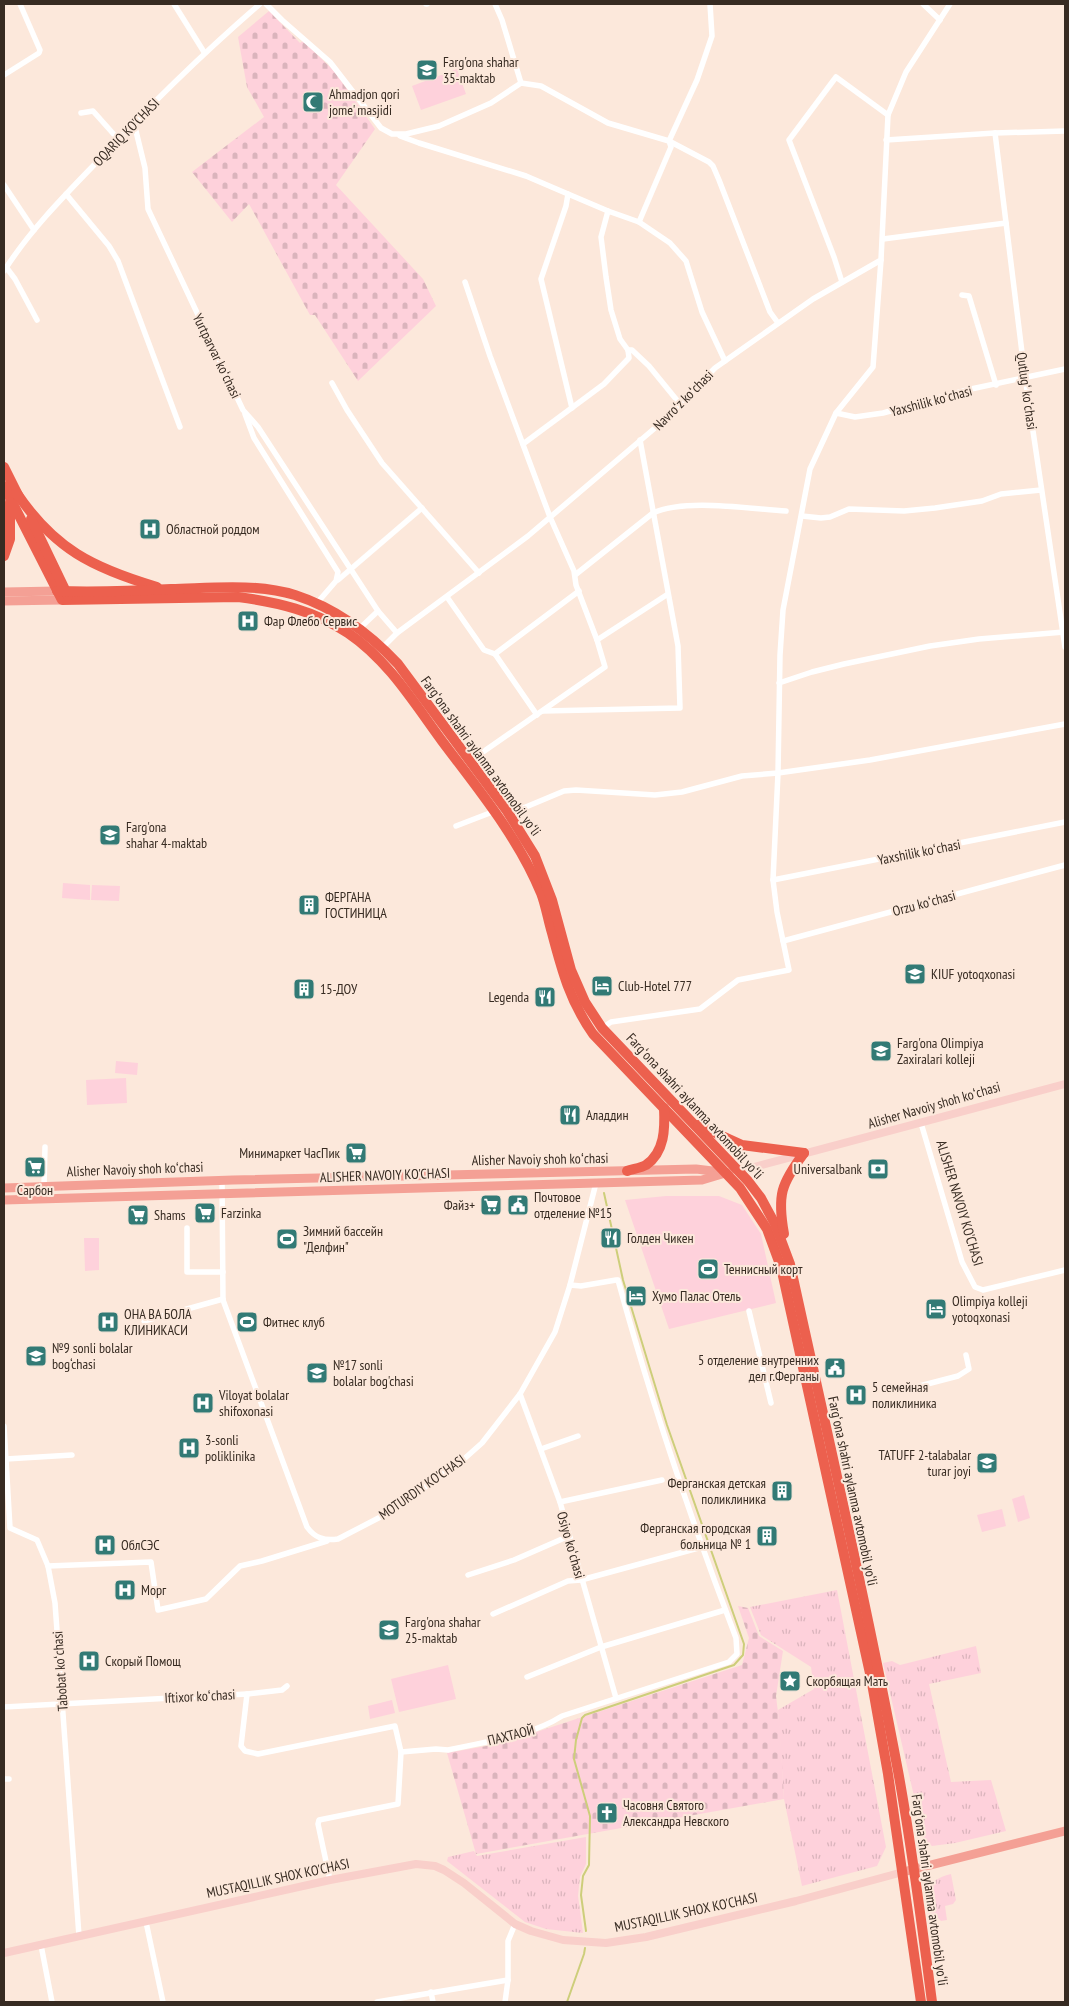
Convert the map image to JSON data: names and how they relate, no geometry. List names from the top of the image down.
{
  "streets": {
    "highway": ["Fargʻona shahri aylanma avtomobil yoʻli"],
    "main road": ["Alisher Navoiy shoh koʻchasi", "ALISHER NAVOIY KO'CHASI", "MUSTAQILLIK SHOX KO'CHASI"],
    "street": [
      "OQARIQ KO'CHASI",
      "Yurtparvar koʻchasi",
      "Qutlugʻ koʻchasi",
      "Navroʻz koʻchasi",
      "Yaxshilik koʻchasi",
      "Orzu koʻchasi",
      "MOTURDIY KO'CHASI",
      "Osiyo koʻchasi",
      "Tabobat koʻchasi",
      "Iftixor koʻchasi",
      "ПАХТАОЙ"
    ]
  },
  "crossings": [
    ["OQARIQ KO'CHASI", "Yurtparvar koʻchasi"],
    ["Yurtparvar koʻchasi", "Navroʻz koʻchasi"],
    ["Qutlugʻ koʻchasi", "Yaxshilik koʻchasi"],
    ["Navroʻz koʻchasi", "Fargʻona shahri aylanma avtomobil yoʻli"],
    ["Fargʻona shahri aylanma avtomobil yoʻli", "Alisher Navoiy shoh koʻchasi"],
    ["Fargʻona shahri aylanma avtomobil yoʻli", "ALISHER NAVOIY KO'CHASI"],
    ["Fargʻona shahri aylanma avtomobil yoʻli", "MUSTAQILLIK SHOX KO'CHASI"],
    ["Alisher Navoiy shoh koʻchasi", "ALISHER NAVOIY KO'CHASI"],
    ["ALISHER NAVOIY KO'CHASI", "MOTURDIY KO'CHASI"],
    ["MOTURDIY KO'CHASI", "Osiyo koʻchasi"],
    ["MOTURDIY KO'CHASI", "Tabobat koʻchasi"],
    ["Osiyo koʻchasi", "ПАХТАОЙ"],
    ["Tabobat koʻchasi", "Iftixor koʻchasi"],
    ["Tabobat koʻchasi", "MUSTAQILLIK SHOX KO'CHASI"],
    ["Iftixor koʻchasi", "ПАХТАОЙ"]
  ],
  "places": {
    "school or university": [
      "Farg'ona shahar 35-maktab",
      "Farg'ona shahar 4-maktab",
      "KIUF yotoqxonasi",
      "Farg'ona Olimpiya Zaxiralari kolleji",
      "№9 sonli bolalar bog‘chasi",
      "№17 sonli bolalar bog'chasi",
      "TATUFF 2-talabalar turar joyi",
      "Farg'ona shahar 25-maktab"
    ],
    "mosque": ["Ahmadjon qori jome' masjidi"],
    "hospital": [
      "Областной роддом",
      "Фар Флебо Сервис",
      "ОНА ВА БОЛА КЛИНИКАСИ",
      "5 семейная поликлиника",
      "Viloyat bolalar shifoxonasi",
      "3-sonli poliklinika",
      "ОблСЭС",
      "Морг",
      "Скорый Помощ"
    ],
    "building": [
      "ФЕРГАНА ГОСТИНИЦА",
      "15-ДОУ",
      "Ферганская детская поликлиника",
      "Ферганская городская больница № 1"
    ],
    "hotel": ["Club-Hotel 777", "Хумо Палас Отель", "Olimpiya kolleji yotoqxonasi"],
    "restaurant": ["Legenda", "Аладдин", "Голден Чикен"],
    "supermarket": [
      "Минимаркет ЧасПик",
      "Сарбон",
      "Файз+",
      "Farzinka",
      "Shams"
    ],
    "bank": ["Universalbank"],
    "public building": ["Почтовое отделение №15", "5 отделение внутренних дел г.Ферганы"],
    "sports": ["Зимний бассейн \"Делфин\"", "Теннисный корт", "Фитнес клуб"],
    "place": ["Скорбящая Мать"],
    "church": ["Часовня Святого Александра Невского"]
  }
}
